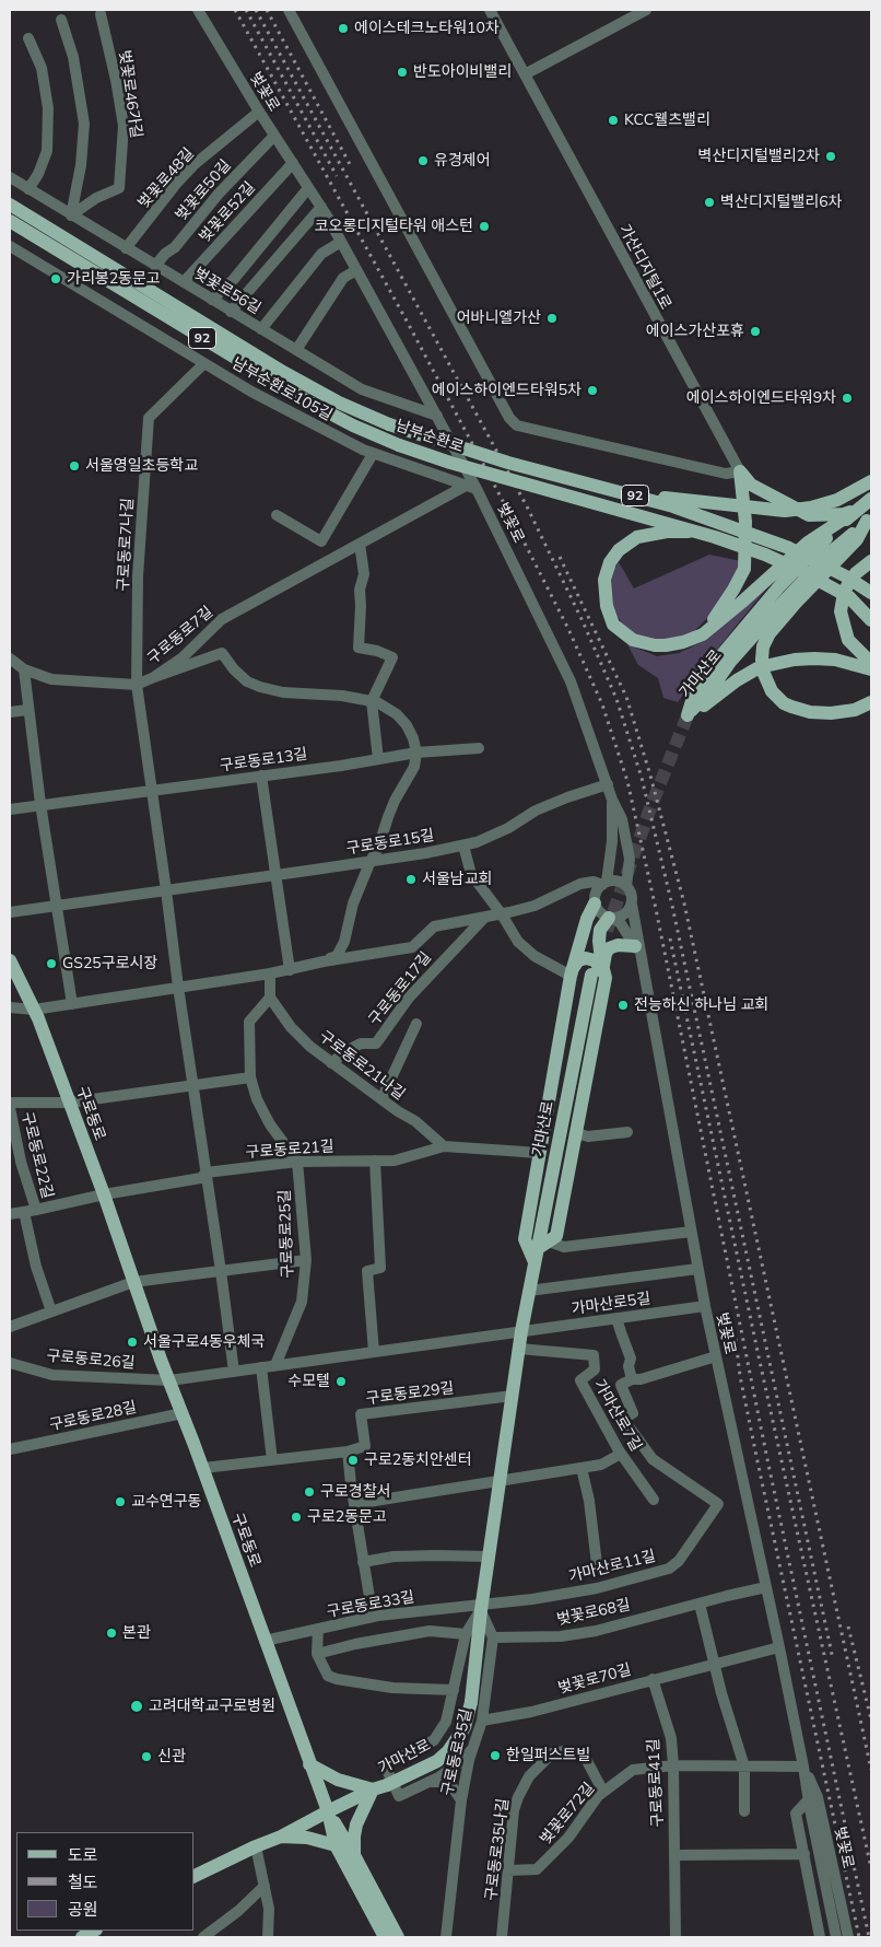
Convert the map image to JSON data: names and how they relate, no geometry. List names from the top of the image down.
{
  "streets": {
    "main road": [
      "92",
      "남부순환로",
      "가마산로",
      "구로동로"
    ],
    "street": [
      "벚꽃로",
      "벚꽃로46가길",
      "벚꽃로48길",
      "벚꽃로50길",
      "벚꽃로52길",
      "가산디지털1로",
      "벚꽃로56길",
      "남부순환로105길",
      "구로동로7나길",
      "구로동로7길",
      "구로동로13길",
      "구로동로15길",
      "구로동로17길",
      "구로동로21나길",
      "구로동로21길",
      "구로동로22길",
      "구로동로25길",
      "가마산로5길",
      "구로동로26길",
      "구로동로29길",
      "가마산로7길",
      "구로동로28길",
      "가마산로11길",
      "구로동로33길",
      "벚꽃로68길",
      "벚꽃로70길",
      "구로동로35길",
      "구로동로41길",
      "벚꽃로72길",
      "구로동로35나길"
    ]
  },
  "crossings": [
    ["벚꽃로", "벚꽃로48길"],
    ["벚꽃로", "벚꽃로50길"],
    ["벚꽃로", "벚꽃로52길"],
    ["벚꽃로", "벚꽃로56길"],
    ["벚꽃로", "남부순환로105길"],
    ["벚꽃로", "구로동로7길"],
    ["벚꽃로", "구로동로15길"],
    ["벚꽃로", "구로동로17길"],
    ["벚꽃로", "가마산로5길"],
    ["벚꽃로", "벚꽃로68길"],
    ["벚꽃로", "벚꽃로70길"],
    ["벚꽃로", "벚꽃로72길"],
    ["벚꽃로46가길", "벚꽃로56길"],
    ["벚꽃로48길", "벚꽃로56길"],
    ["벚꽃로50길", "벚꽃로56길"],
    ["벚꽃로52길", "벚꽃로56길"],
    ["남부순환로105길", "구로동로7나길"],
    ["남부순환로105길", "구로동로7길"],
    ["구로동로7나길", "구로동로7길"],
    ["가마산로", "구로동로"],
    ["가마산로", "가마산로5길"],
    ["가마산로", "구로동로29길"],
    ["가마산로", "가마산로7길"],
    ["가마산로", "가마산로11길"],
    ["가마산로", "구로동로33길"],
    ["구로동로13길", "구로동로17길"],
    ["구로동로15길", "구로동로17길"],
    ["구로동로17길", "구로동로21나길"],
    ["구로동로17길", "구로동로"],
    ["구로동로21나길", "구로동로21길"],
    ["구로동로", "구로동로21길"],
    ["구로동로", "구로동로22길"],
    ["구로동로", "구로동로26길"],
    ["구로동로", "구로동로28길"],
    ["구로동로", "구로동로33길"],
    ["구로동로21길", "구로동로22길"],
    ["구로동로21길", "구로동로25길"],
    ["가마산로11길", "구로동로33길"],
    ["벚꽃로68길", "구로동로35길"],
    ["벚꽃로70길", "구로동로35길"],
    ["벚꽃로70길", "구로동로41길"],
    ["구로동로41길", "벚꽃로72길"],
    ["벚꽃로72길", "구로동로35나길"]
  ],
  "places": [
    "에이스테크노타워10차",
    "반도아이비밸리",
    "KCC웰츠밸리",
    "벽산디지털밸리2차",
    "유경제어",
    "벽산디지털밸리6차",
    "코오롱디지털타워 애스턴",
    "가리봉2동문고",
    "어바니엘가산",
    "에이스가산포휴",
    "에이스하이엔드타워5차",
    "에이스하이엔드타워9차",
    "서울영일초등학교",
    "서울남교회",
    "GS25구로시장",
    "전능하신 하나님 교회",
    "서울구로4동우체국",
    "수모텔",
    "구로2동치안센터",
    "구로경찰서",
    "교수연구동",
    "구로2동문고",
    "본관",
    "고려대학교구로병원",
    "한일퍼스트빌",
    "신관"
  ],
  "legend": ["도로", "철도", "공원"]
}
